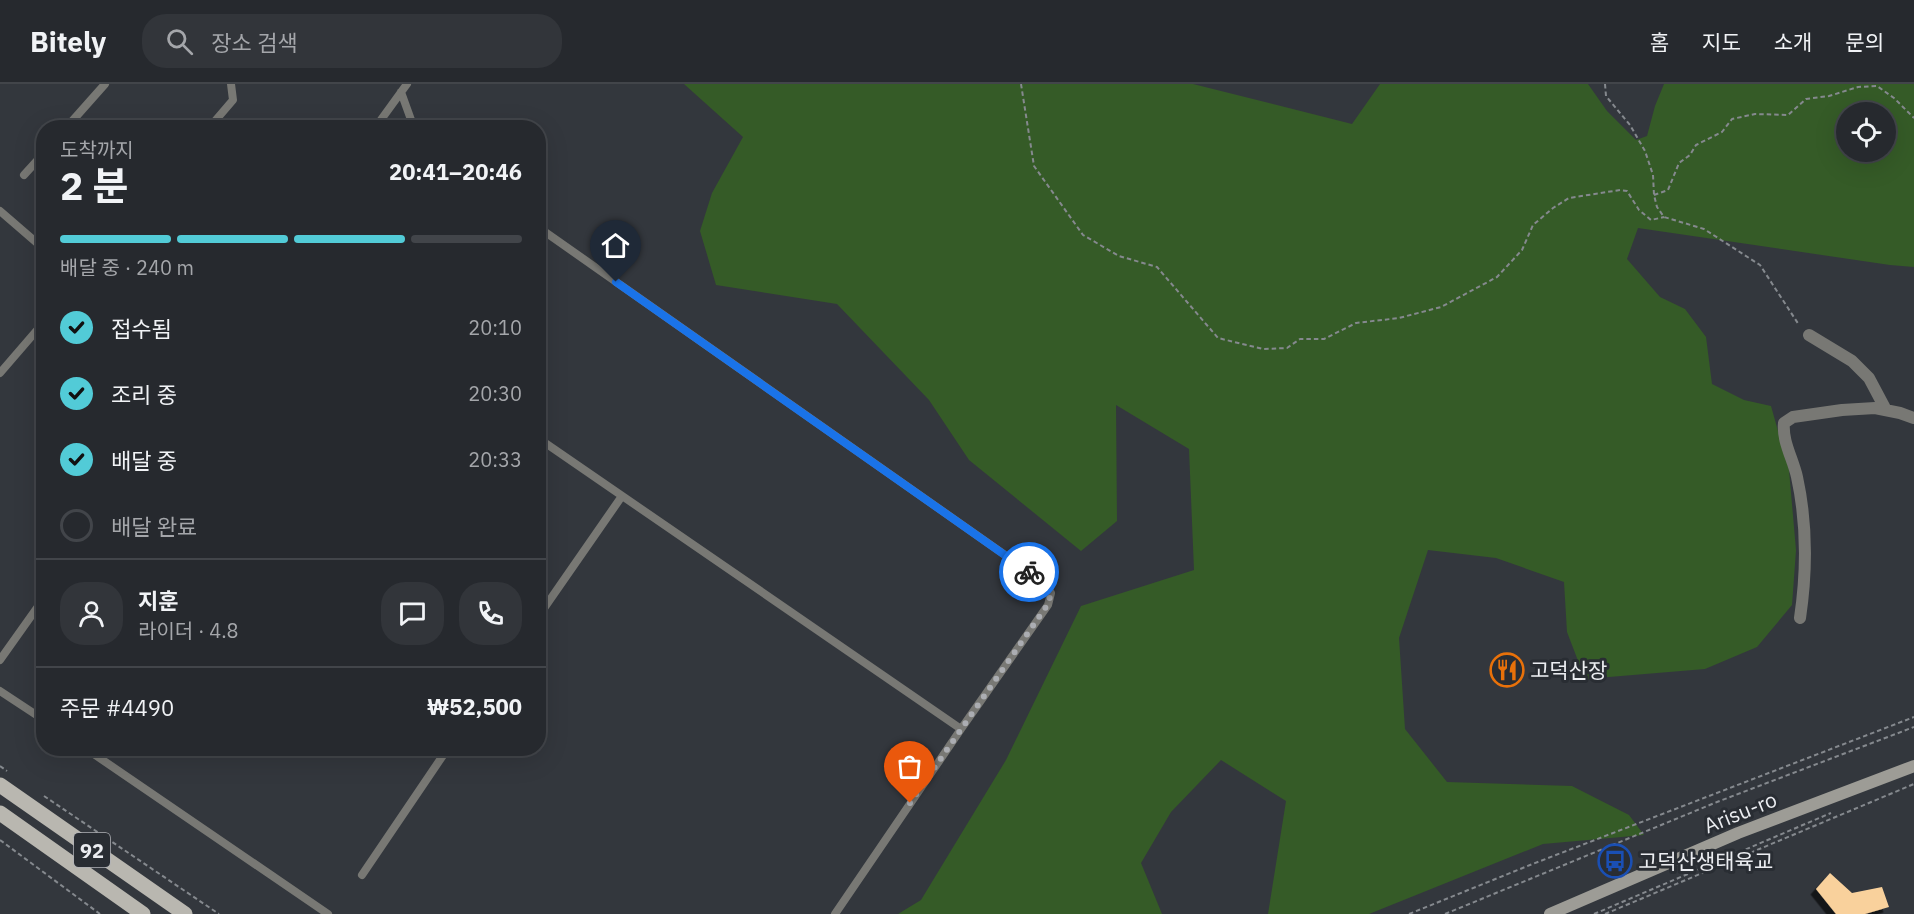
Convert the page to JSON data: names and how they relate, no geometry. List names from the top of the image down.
{
  "streets": {
    "main road": ["Arisu-ro", "92"]
  },
  "places": {
    "restaurant": ["고덕산장"],
    "bus stop": ["고덕산생태육교"]
  },
  "page": {
    "header": "Bitely",
    "search": "장소 검색",
    "nav": [
      "홈",
      "지도",
      "소개",
      "문의"
    ],
    "heading": ["2 분", "도착까지", "20:41–20:46"],
    "panel": [
      "지훈",
      "라이더 · 4.8",
      "주문 #4490",
      "₩52,500"
    ],
    "bar": "배달 중 · 240 m",
    "list": [
      ["접수됨", "20:10"],
      ["조리 중", "20:30"],
      ["배달 중", "20:33"],
      "배달 완료"
    ]
  }
}
